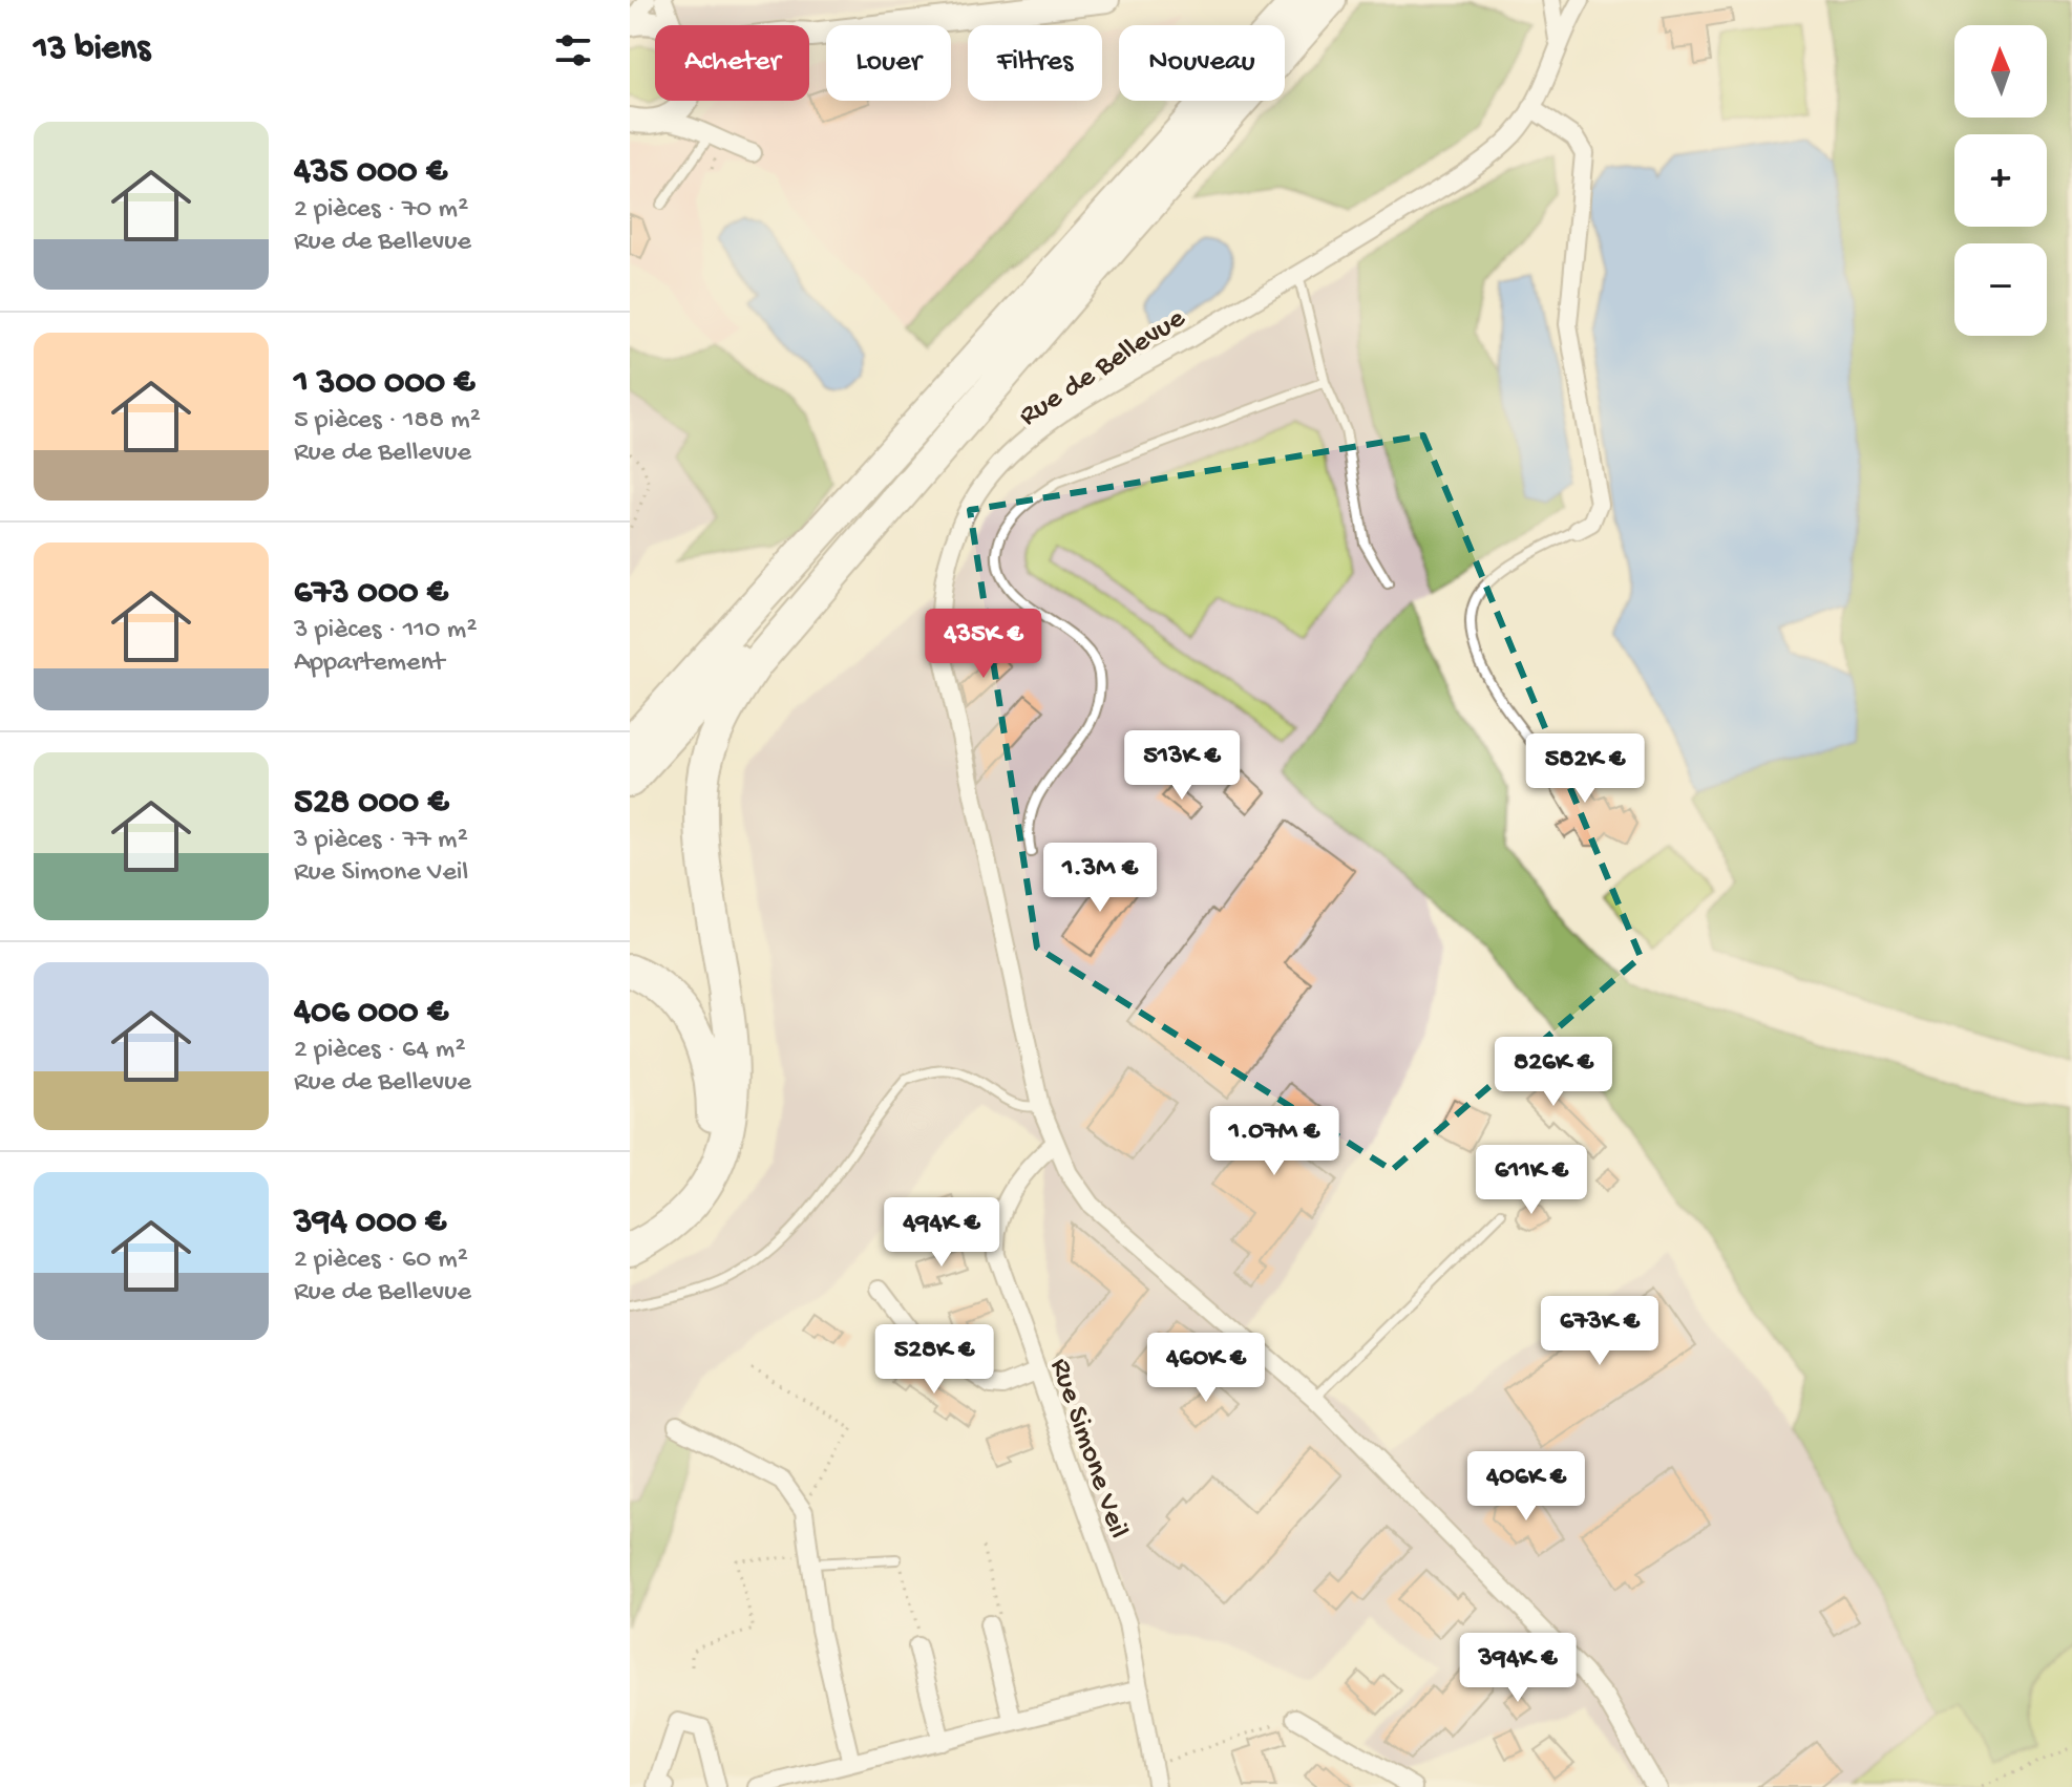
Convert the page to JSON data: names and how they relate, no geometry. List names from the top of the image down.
{
  "streets": {
    "street": ["Rue de Bellevue", "Rue Simone Veil"]
  },
  "crossings": [
    ["Rue de Bellevue", "Rue Simone Veil"]
  ],
  "north": "top",
  "page": {
    "heading": "13 biens",
    "map_buttons": ["+", "−"],
    "chip": [
      "Acheter",
      "Louer",
      "Filtres",
      "Nouveau"
    ],
    "list": [
      {
        "name": "435 000 €",
        "note": "2 pièces · 70 m² · Rue de Bellevue"
      },
      {
        "name": "1 300 000 €",
        "note": "5 pièces · 188 m² · Rue de Bellevue"
      },
      {
        "name": "673 000 €",
        "note": "3 pièces · 110 m² · Appartement"
      },
      {
        "name": "528 000 €",
        "note": "3 pièces · 77 m² · Rue Simone Veil"
      },
      {
        "name": "406 000 €",
        "note": "2 pièces · 64 m² · Rue de Bellevue"
      },
      {
        "name": "394 000 €",
        "note": "2 pièces · 60 m² · Rue de Bellevue"
      }
    ],
    "price": [
      "435K €",
      "513K €",
      "582K €",
      "1.3M €",
      "826K €",
      "1.07M €",
      "611K €",
      "494K €",
      "673K €",
      "528K €",
      "460K €",
      "406K €",
      "394K €"
    ]
  }
}
